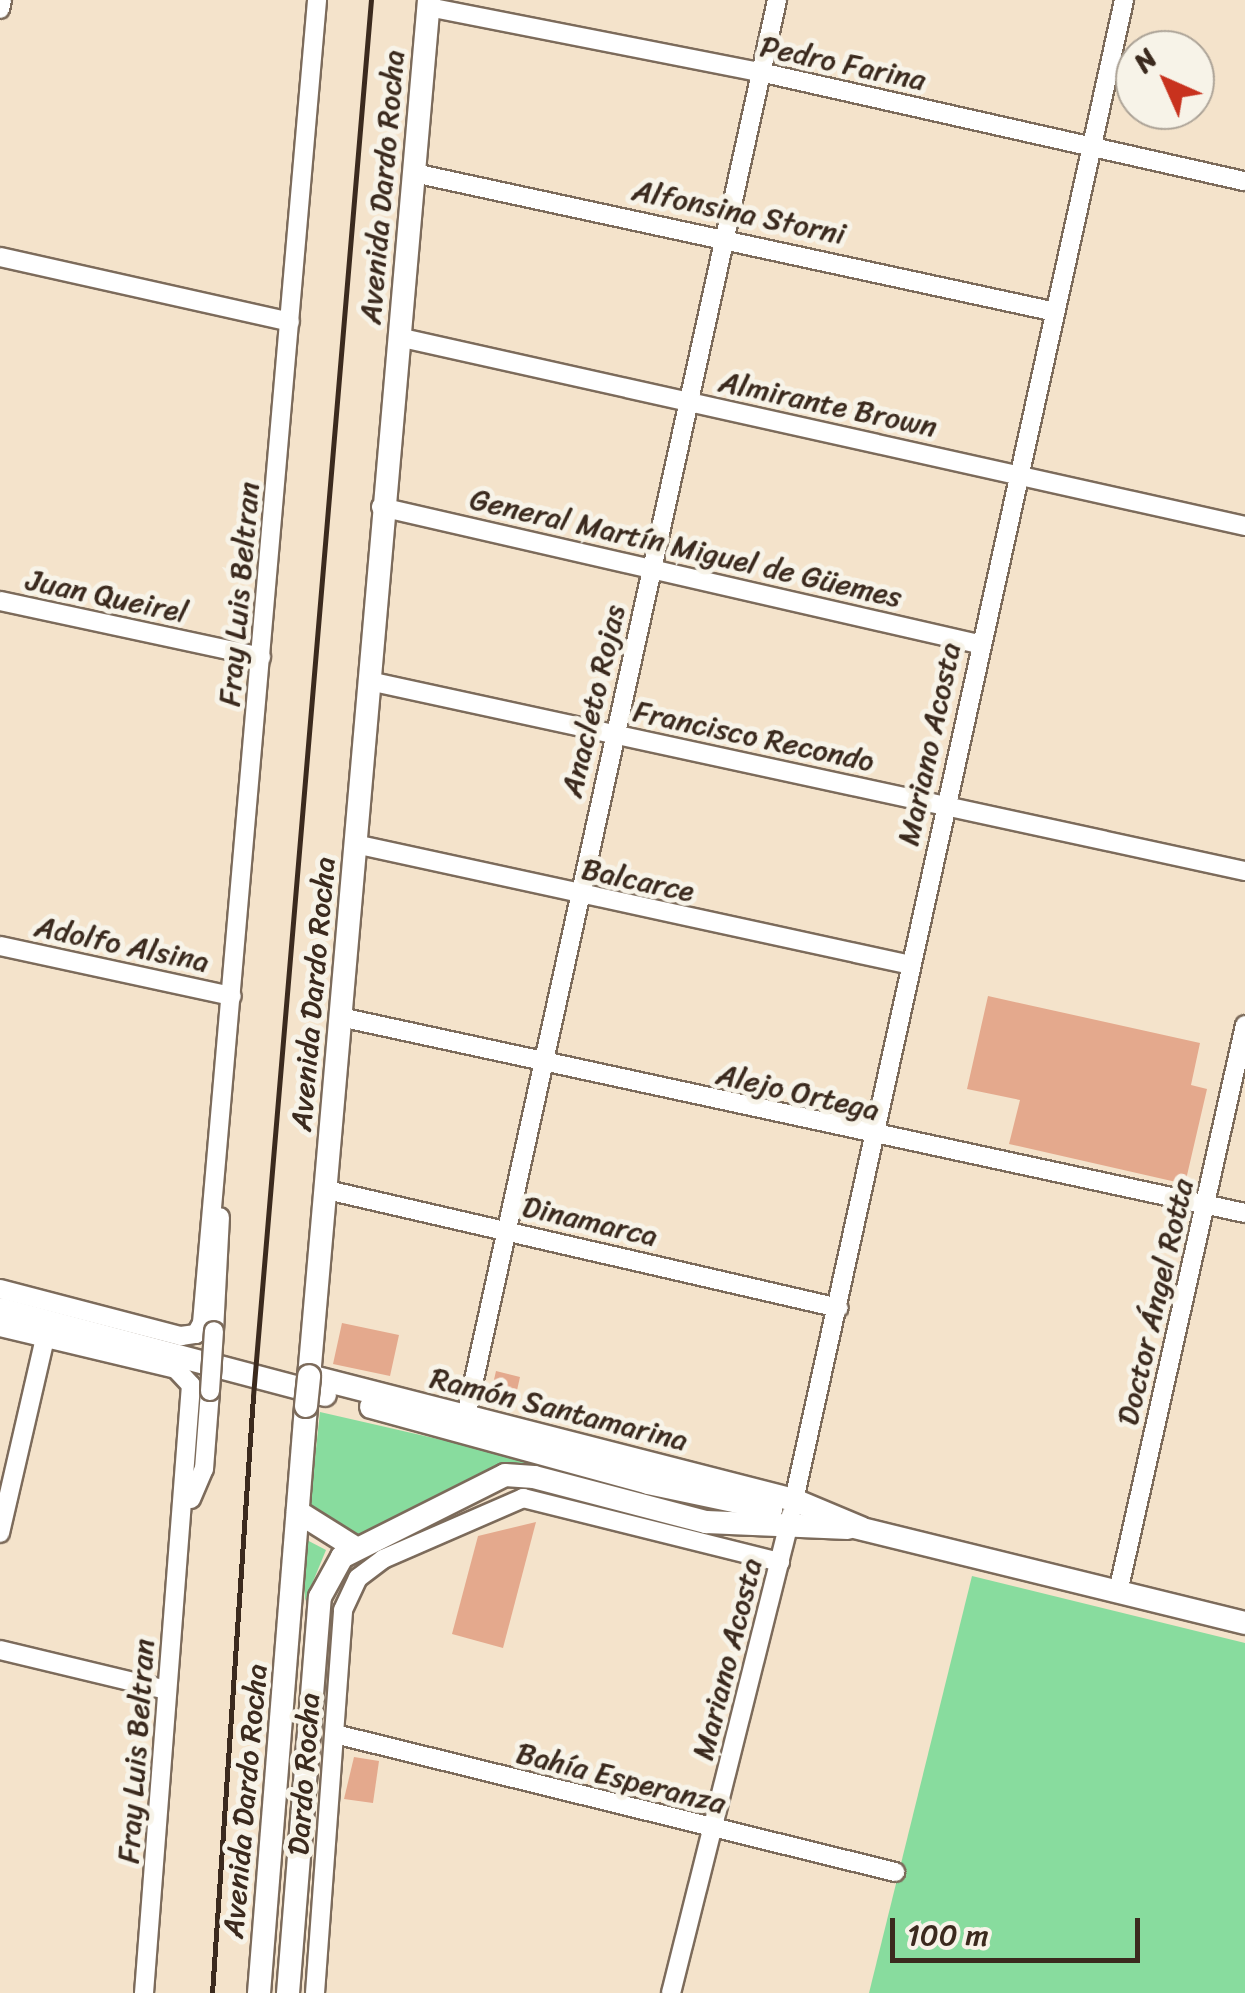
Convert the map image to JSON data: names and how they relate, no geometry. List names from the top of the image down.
{
  "streets": {
    "main road": ["Avenida Dardo Rocha", "Ramón Santamarina"],
    "street": [
      "Pedro Farina",
      "Alfonsina Storni",
      "Almirante Brown",
      "General Martín Miguel de Güemes",
      "Fray Luis Beltran",
      "Juan Queirel",
      "Anacleto Rojas",
      "Francisco Recondo",
      "Mariano Acosta",
      "Balcarce",
      "Adolfo Alsina",
      "Alejo Ortega",
      "Dinamarca",
      "Doctor Ángel Rotta",
      "Dardo Rocha",
      "Bahía Esperanza"
    ]
  },
  "crossings": [
    ["Pedro Farina", "Avenida Dardo Rocha"],
    ["Pedro Farina", "Anacleto Rojas"],
    ["Pedro Farina", "Mariano Acosta"],
    ["Avenida Dardo Rocha", "Alfonsina Storni"],
    ["Avenida Dardo Rocha", "Almirante Brown"],
    ["Avenida Dardo Rocha", "General Martín Miguel de Güemes"],
    ["Avenida Dardo Rocha", "Francisco Recondo"],
    ["Avenida Dardo Rocha", "Balcarce"],
    ["Avenida Dardo Rocha", "Alejo Ortega"],
    ["Avenida Dardo Rocha", "Dinamarca"],
    ["Avenida Dardo Rocha", "Ramón Santamarina"],
    ["Alfonsina Storni", "Anacleto Rojas"],
    ["Alfonsina Storni", "Mariano Acosta"],
    ["Almirante Brown", "Anacleto Rojas"],
    ["Almirante Brown", "Mariano Acosta"],
    ["General Martín Miguel de Güemes", "Anacleto Rojas"],
    ["General Martín Miguel de Güemes", "Mariano Acosta"],
    ["Fray Luis Beltran", "Juan Queirel"],
    ["Fray Luis Beltran", "Adolfo Alsina"],
    ["Anacleto Rojas", "Francisco Recondo"],
    ["Anacleto Rojas", "Balcarce"],
    ["Anacleto Rojas", "Alejo Ortega"],
    ["Anacleto Rojas", "Dinamarca"],
    ["Anacleto Rojas", "Ramón Santamarina"],
    ["Francisco Recondo", "Mariano Acosta"],
    ["Mariano Acosta", "Balcarce"],
    ["Mariano Acosta", "Alejo Ortega"],
    ["Mariano Acosta", "Dinamarca"],
    ["Mariano Acosta", "Ramón Santamarina"],
    ["Mariano Acosta", "Dardo Rocha"],
    ["Mariano Acosta", "Bahía Esperanza"],
    ["Alejo Ortega", "Doctor Ángel Rotta"],
    ["Doctor Ángel Rotta", "Ramón Santamarina"],
    ["Dardo Rocha", "Bahía Esperanza"]
  ],
  "scale_bar": "100 m",
  "north": "top left"
}
